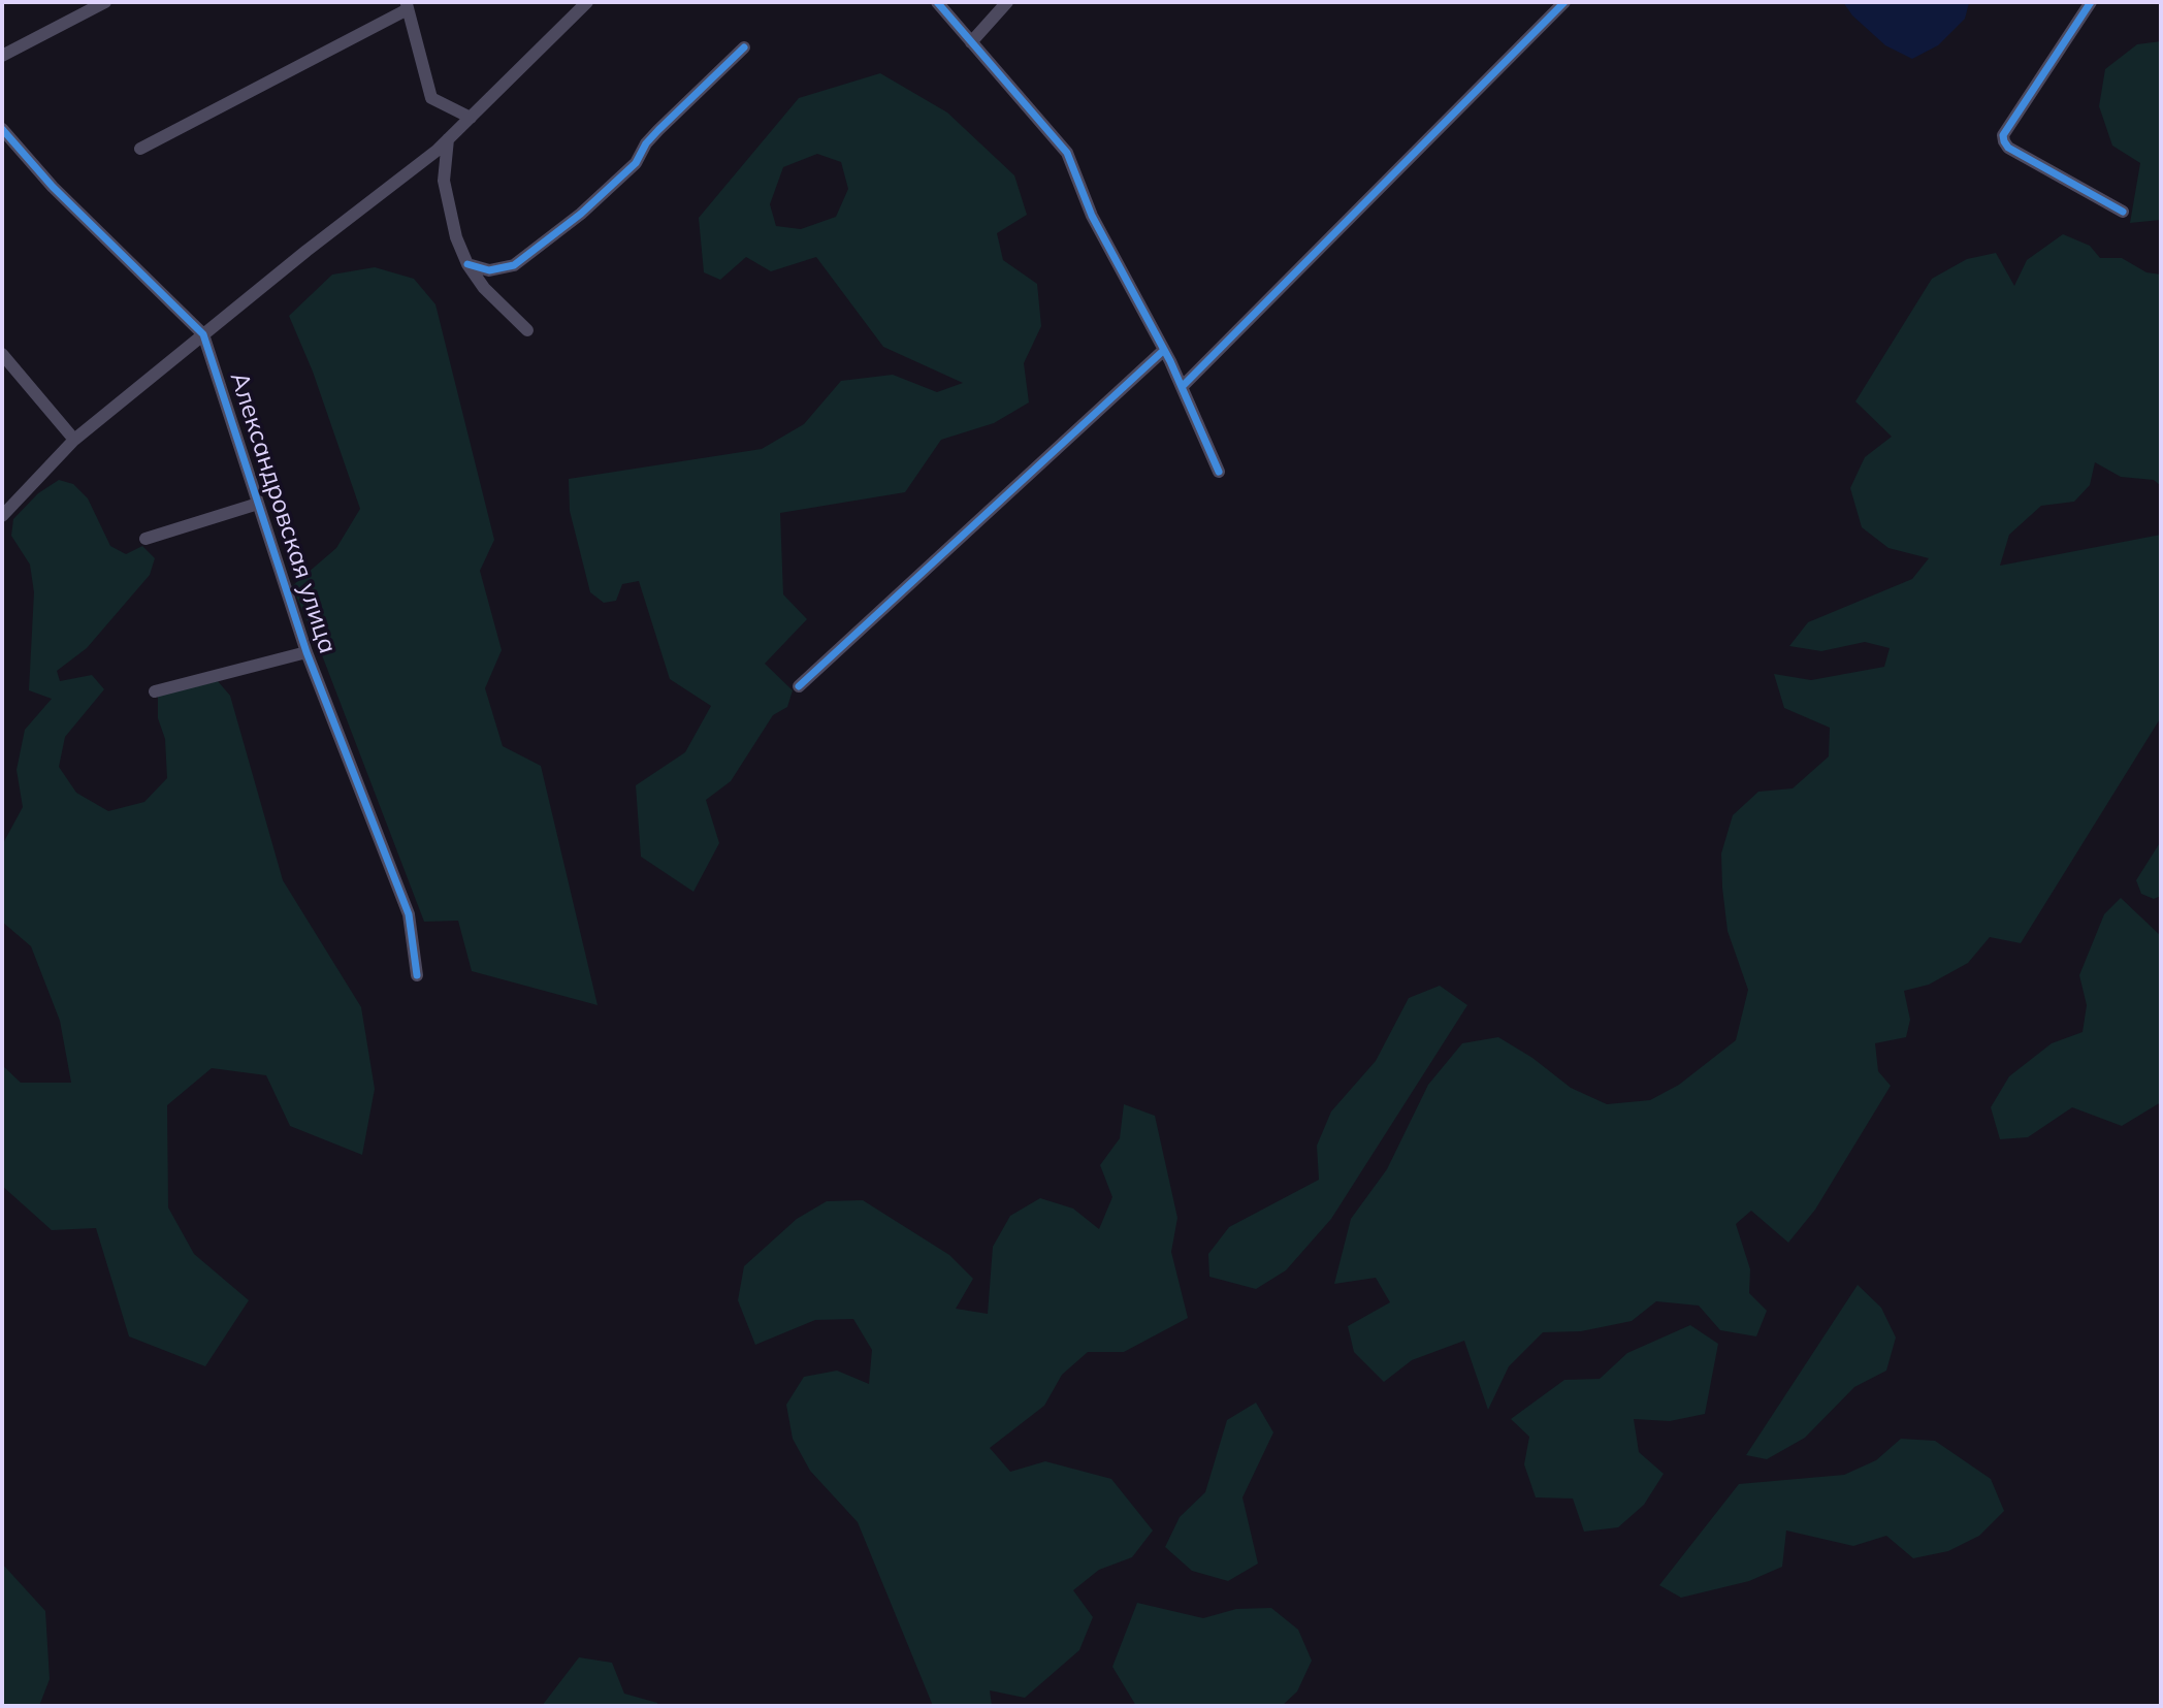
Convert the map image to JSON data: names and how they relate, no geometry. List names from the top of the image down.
{
  "streets": {
    "street": ["Александровская улица"]
  }
}
